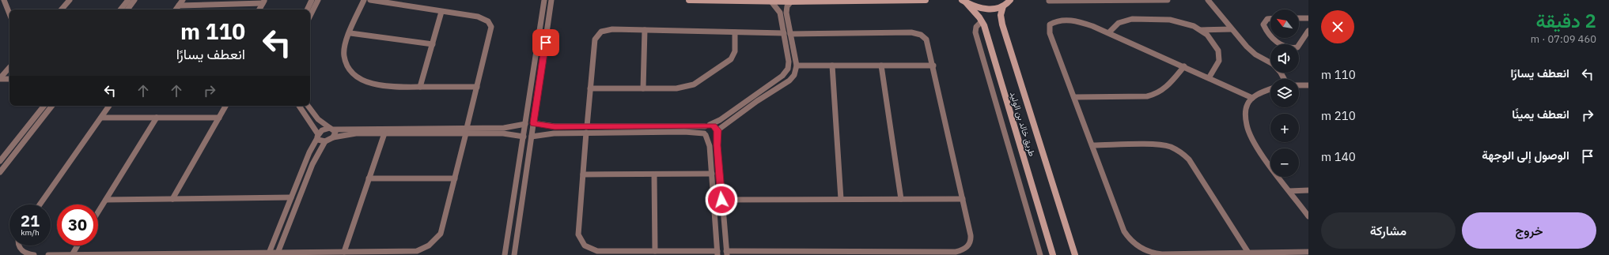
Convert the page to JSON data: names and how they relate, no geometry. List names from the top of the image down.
{
  "streets": {
    "street": ["طريق خالد بن الوليد"]
  },
  "north": "top left",
  "page": {
    "heading": ["2 دقيقة", "460 m · 07:09"],
    "map_buttons": ["+", "−"],
    "turn": ["110 m", "انعطف يسارًا"],
    "list": [
      {
        "name": "انعطف يسارًا",
        "value": "110 m"
      },
      {
        "name": "انعطف يمينًا",
        "value": "210 m"
      },
      {
        "name": "الوصول إلى الوجهة",
        "value": "140 m"
      }
    ],
    "speed": "21 km/h",
    "limit": "30",
    "buttons": ["خروج", "مشاركة"]
  }
}
